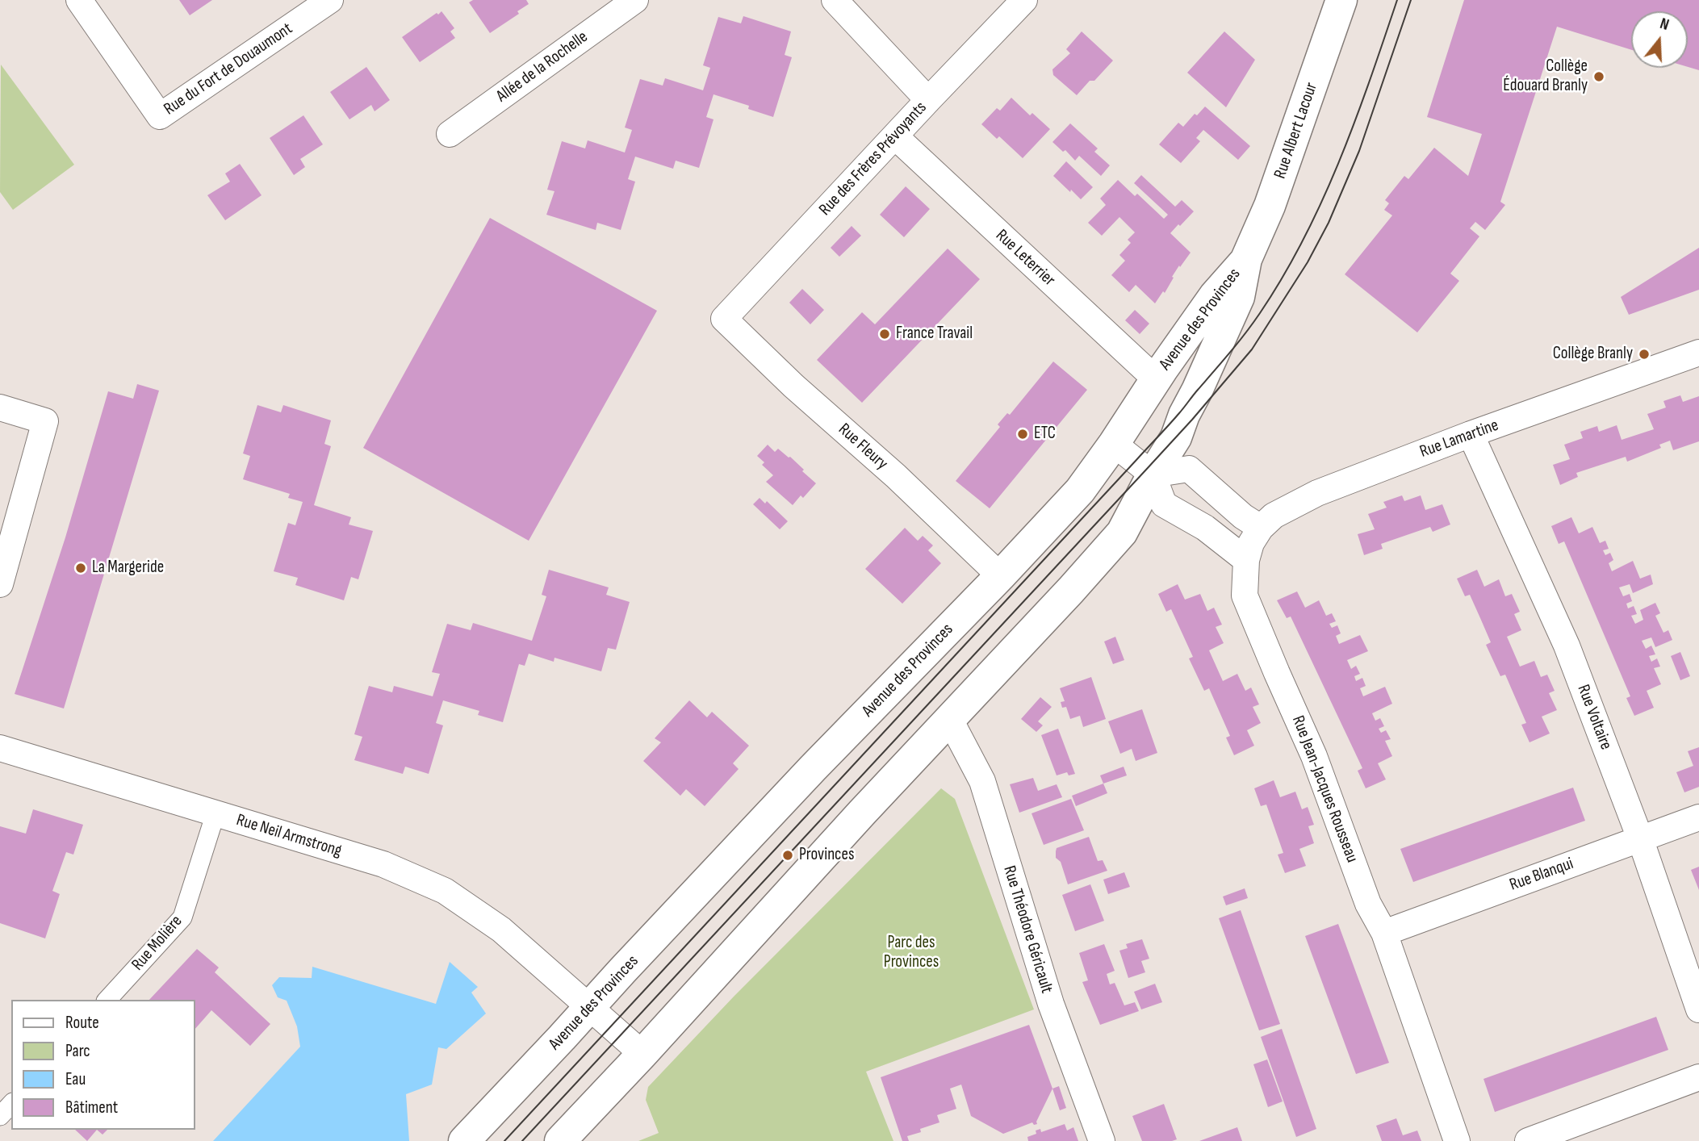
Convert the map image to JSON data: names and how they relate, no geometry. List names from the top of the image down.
{
  "streets": {
    "street": [
      "Allée de la Rochelle",
      "Rue du Fort de Douaumont",
      "Rue Albert Lacour",
      "Rue des Frères Prévoyants",
      "Rue Leterrier",
      "Avenue des Provinces",
      "Rue Lamartine",
      "Rue Fleury",
      "Rue Voltaire",
      "Rue Jean-Jacques Rousseau",
      "Rue Neil Armstrong",
      "Rue Blanqui",
      "Rue Théodore Géricault",
      "Rue Molière"
    ]
  },
  "crossings": [
    ["Rue Albert Lacour", "Avenue des Provinces"],
    ["Rue des Frères Prévoyants", "Rue Leterrier"],
    ["Rue des Frères Prévoyants", "Rue Fleury"],
    ["Rue Leterrier", "Avenue des Provinces"],
    ["Avenue des Provinces", "Rue Fleury"],
    ["Avenue des Provinces", "Rue Neil Armstrong"],
    ["Avenue des Provinces", "Rue Théodore Géricault"],
    ["Rue Lamartine", "Rue Voltaire"],
    ["Rue Lamartine", "Rue Jean-Jacques Rousseau"],
    ["Rue Voltaire", "Rue Blanqui"],
    ["Rue Jean-Jacques Rousseau", "Rue Blanqui"],
    ["Rue Neil Armstrong", "Rue Molière"]
  ],
  "parks": ["Parc des Provinces"],
  "places": [
    "Collège Édouard Branly",
    "France Travail",
    "Collège Branly",
    "ETC",
    "La Margeride",
    "Provinces"
  ],
  "legend": [
    "Route",
    "Parc",
    "Eau",
    "Bâtiment"
  ],
  "north": "top"
}
